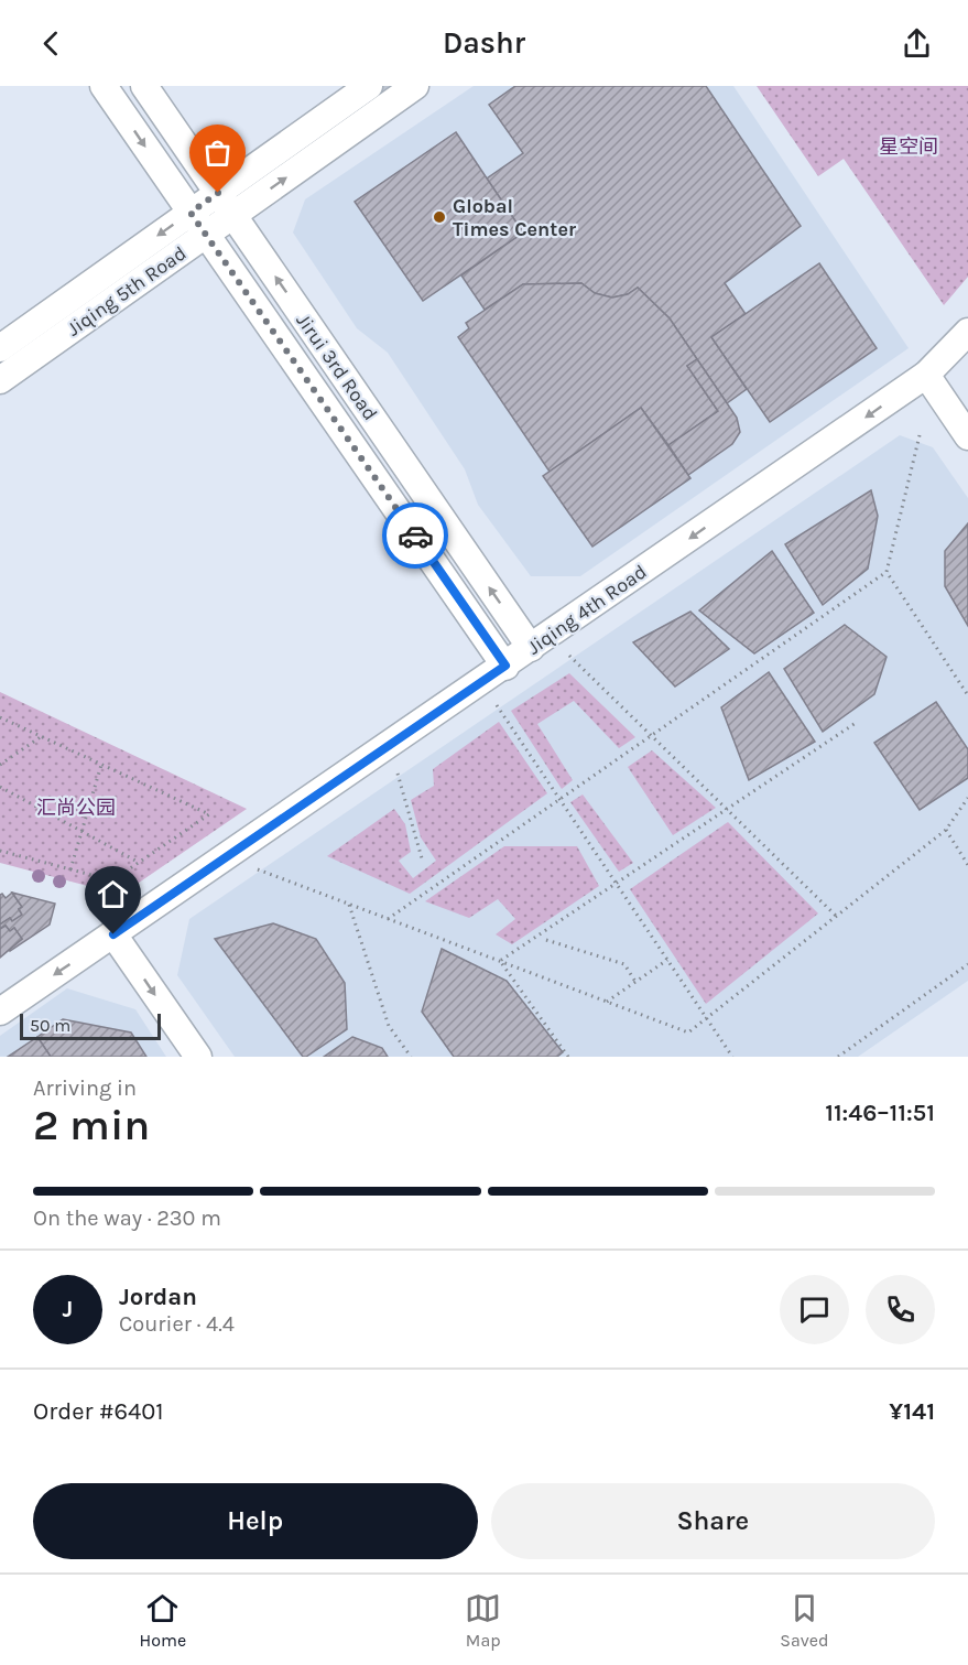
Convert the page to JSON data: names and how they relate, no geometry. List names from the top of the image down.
{
  "streets": {
    "street": ["Jiqing 5th Road", "Jirui 3rd Road", "Jiqing 4th Road"]
  },
  "crossings": [
    ["Jiqing 5th Road", "Jirui 3rd Road"],
    ["Jirui 3rd Road", "Jiqing 4th Road"]
  ],
  "one_way": ["Jiqing 4th Road"],
  "parks": ["星空间", "汇尚公园"],
  "places": ["Global Times Center"],
  "scale_bar": "50 m",
  "page": {
    "header": "Dashr",
    "scale": "50 m",
    "heading": ["2 min", "Arriving in", "11:46–11:51"],
    "panel": [
      "Jordan",
      "Courier · 4.4",
      "Order #6401",
      "¥141"
    ],
    "bar": "On the way · 230 m",
    "round": "J",
    "buttons": ["Help", "Share"],
    "tabs": ["Home", "Map", "Saved"]
  }
}
